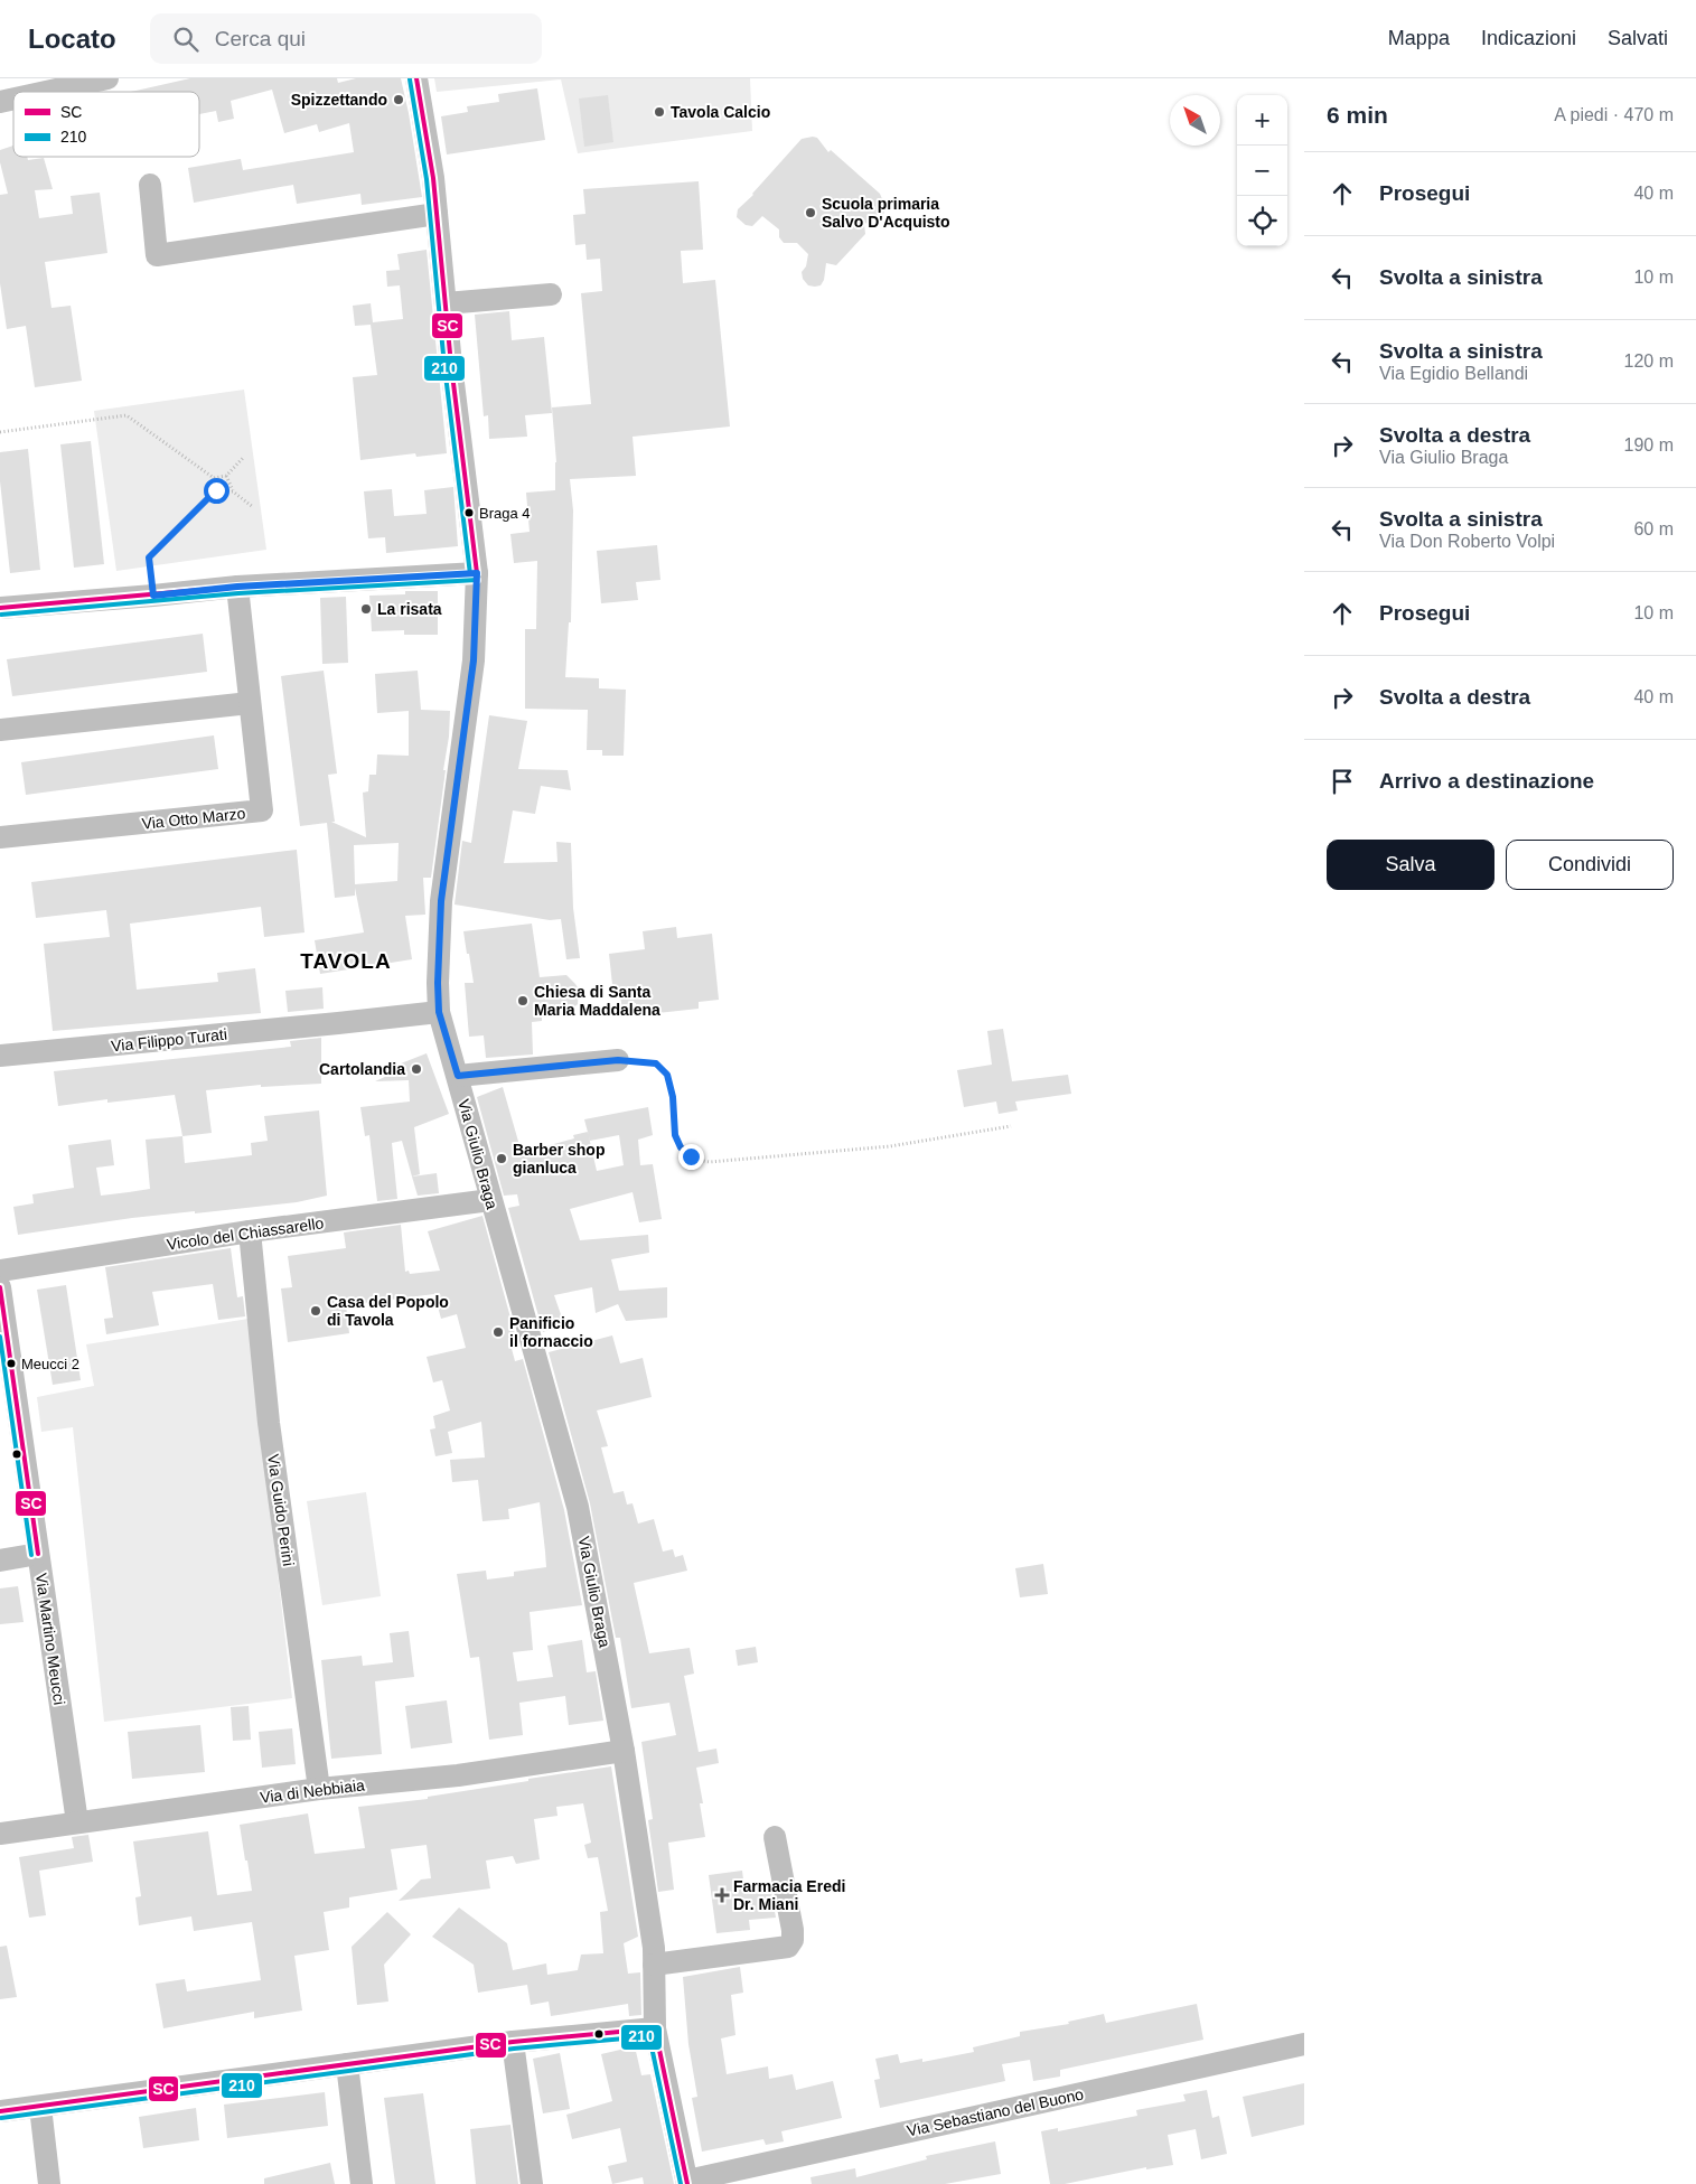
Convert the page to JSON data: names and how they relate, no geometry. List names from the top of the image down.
{
  "streets": {
    "street": [
      "Via Otto Marzo",
      "Via Filippo Turati",
      "Via Giulio Braga",
      "Vicolo del Chiassarello",
      "Via Guido Perini",
      "Via Martino Meucci",
      "Via di Nebbiaia",
      "Via Sebastiano del Buono"
    ]
  },
  "crossings": [
    ["Via Filippo Turati", "Via Giulio Braga"],
    ["Via Giulio Braga", "Vicolo del Chiassarello"],
    ["Via Giulio Braga", "Via di Nebbiaia"],
    ["Via Giulio Braga", "Via Sebastiano del Buono"],
    ["Vicolo del Chiassarello", "Via Guido Perini"],
    ["Via Guido Perini", "Via di Nebbiaia"],
    ["Via Martino Meucci", "Via di Nebbiaia"]
  ],
  "districts": ["TAVOLA"],
  "places": {
    "other": [
      "Spizzettando",
      "Tavola Calcio",
      "Scuola primaria Salvo D'Acquisto",
      "Braga 4",
      "La risata",
      "Chiesa di Santa Maria Maddalena",
      "Cartolandia",
      "Barber shop gianluca",
      "Casa del Popolo di Tavola",
      "Panificio il fornaccio",
      "Meucci 2"
    ],
    "health": ["Farmacia Eredi Dr. Miani"]
  },
  "lines": ["transit line SC", "transit line 210"],
  "legend": ["SC", "210"],
  "north": "top left",
  "page": {
    "header": "Locato",
    "search": "Cerca qui",
    "nav": ["Mappa", "Indicazioni", "Salvati"],
    "heading": ["6 min", "A piedi · 470 m"],
    "map_buttons": ["+", "−"],
    "list": [
      ["Prosegui", "40 m"],
      ["Svolta a sinistra", "10 m"],
      ["Svolta a sinistra", "Via Egidio Bellandi", "120 m"],
      ["Svolta a destra", "Via Giulio Braga", "190 m"],
      ["Svolta a sinistra", "Via Don Roberto Volpi", "60 m"],
      ["Prosegui", "10 m"],
      ["Svolta a destra", "40 m"],
      "Arrivo a destinazione"
    ],
    "buttons": ["Salva", "Condividi"]
  }
}
